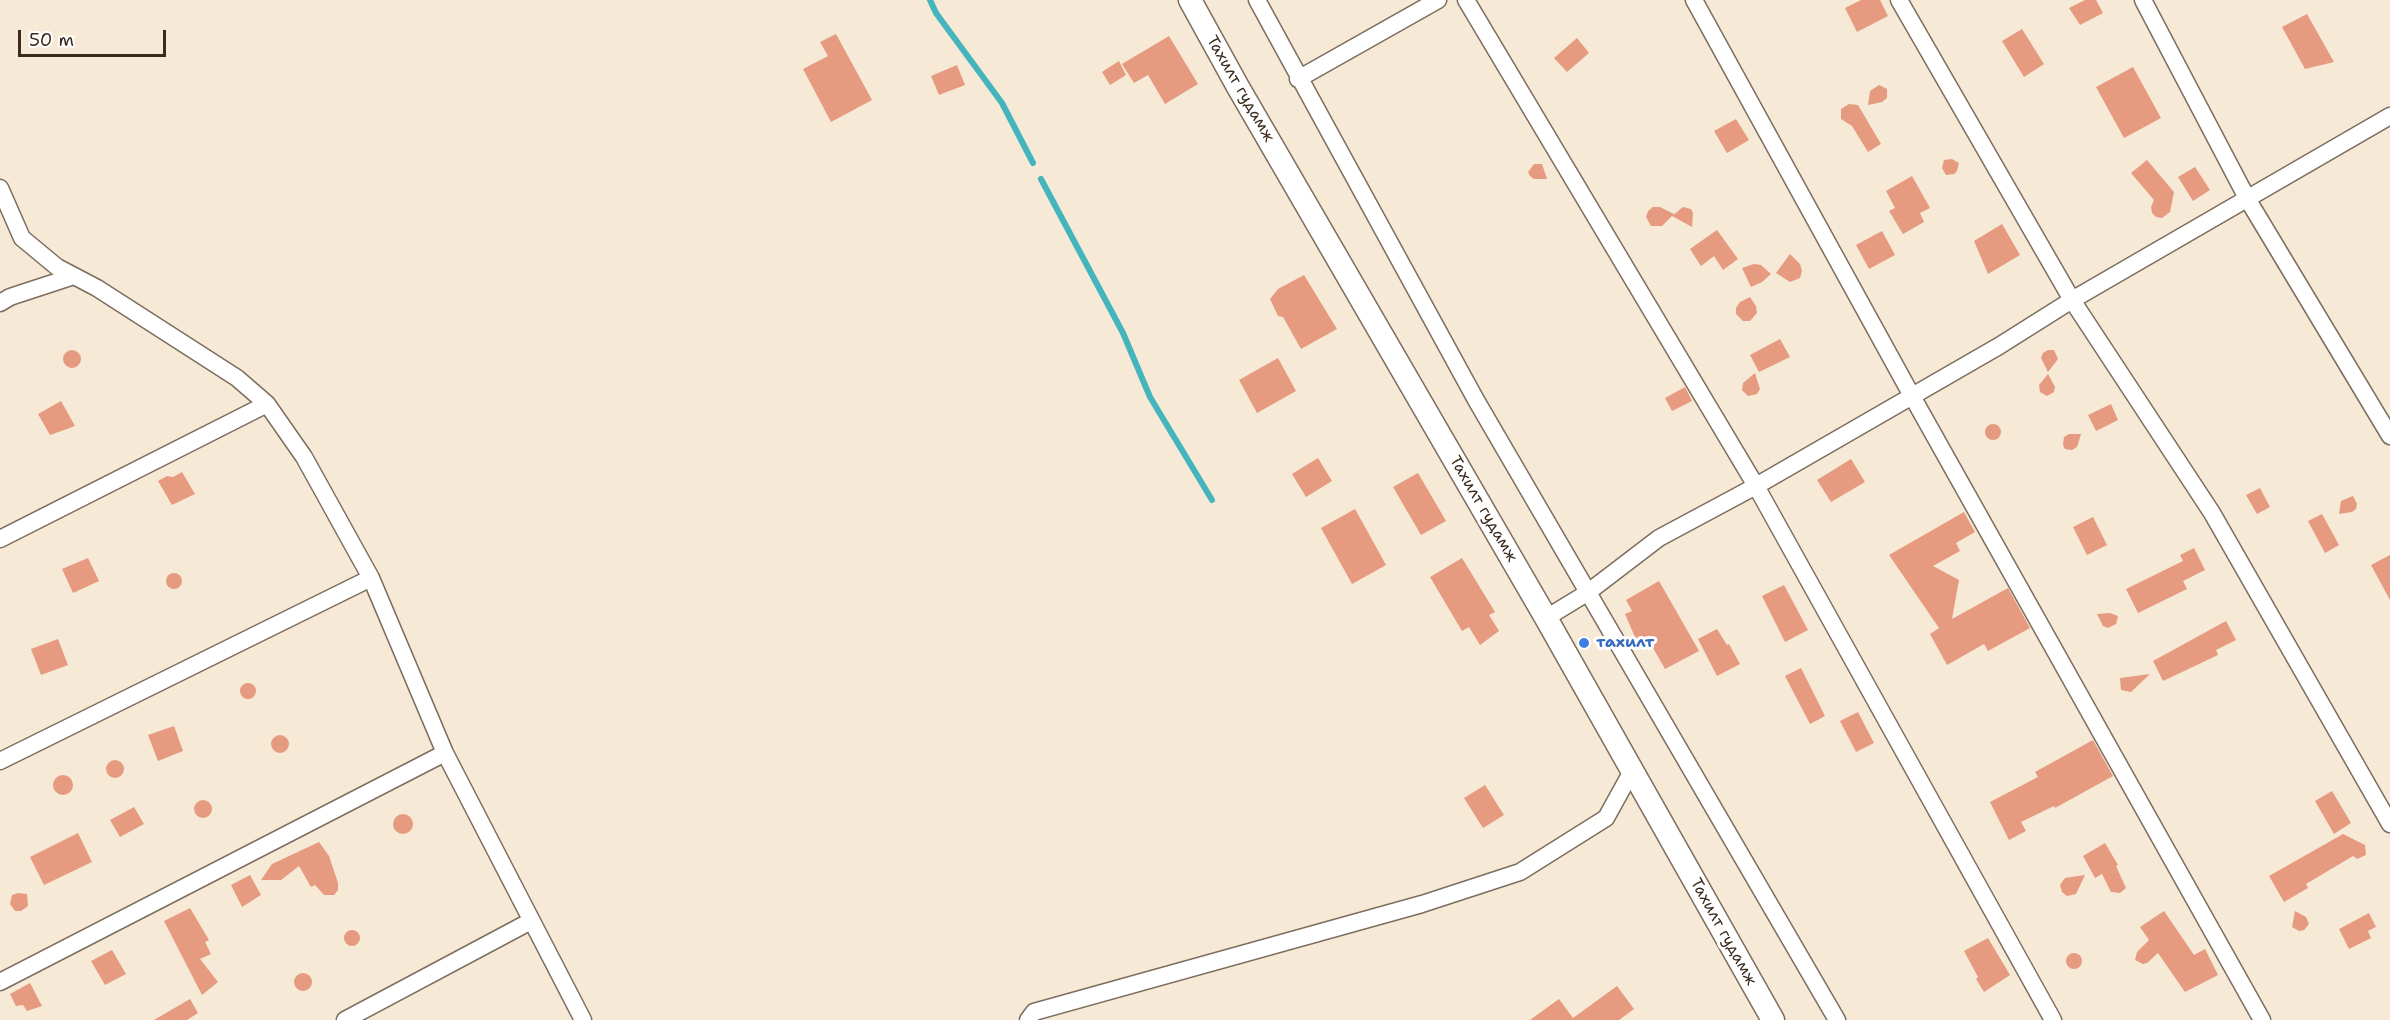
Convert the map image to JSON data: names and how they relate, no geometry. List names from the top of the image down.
{
  "streets": {
    "main road": ["Тахилт гудамж"]
  },
  "places": ["тахилт"],
  "scale_bar": "50 m"
}
